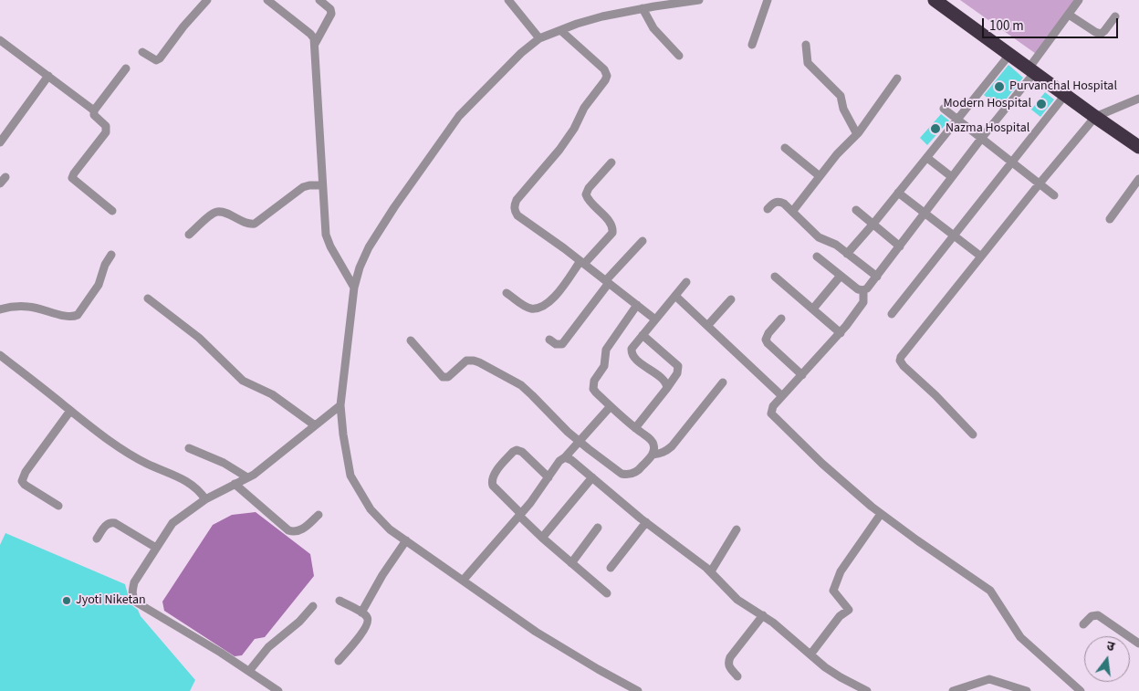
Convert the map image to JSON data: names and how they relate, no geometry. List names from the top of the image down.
{
  "places": [
    "Purvanchal Hospital",
    "Modern Hospital",
    "Nazma Hospital",
    "Jyoti Niketan"
  ],
  "scale_bar": "100 m",
  "north": "top"
}
